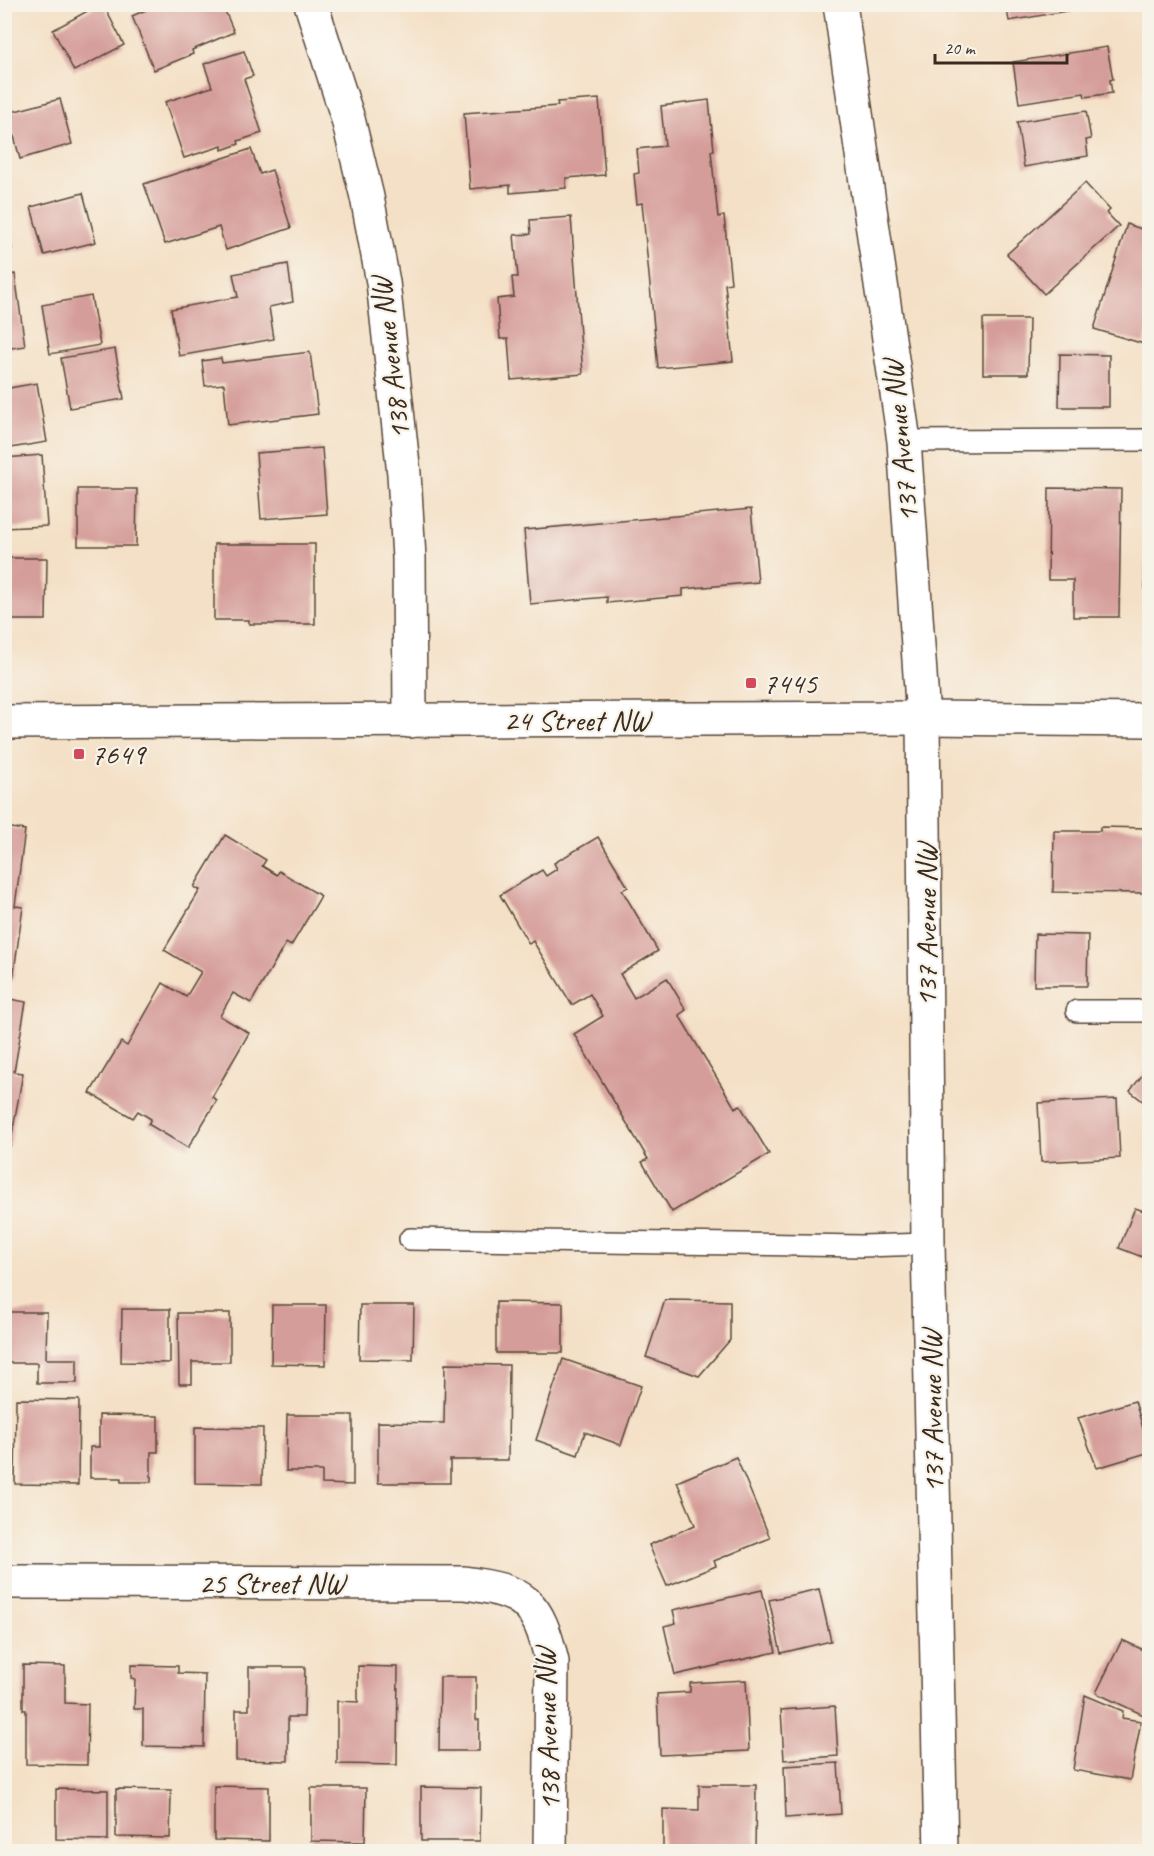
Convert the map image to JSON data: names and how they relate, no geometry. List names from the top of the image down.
{
  "streets": {
    "street": [
      "138 Avenue NW",
      "137 Avenue NW",
      "24 Street NW",
      "25 Street NW"
    ]
  },
  "crossings": [
    ["138 Avenue NW", "24 Street NW"],
    ["138 Avenue NW", "25 Street NW"],
    ["137 Avenue NW", "24 Street NW"]
  ],
  "places": {
    "transit": ["7445", "7649"]
  },
  "scale_bar": "20 m"
}
